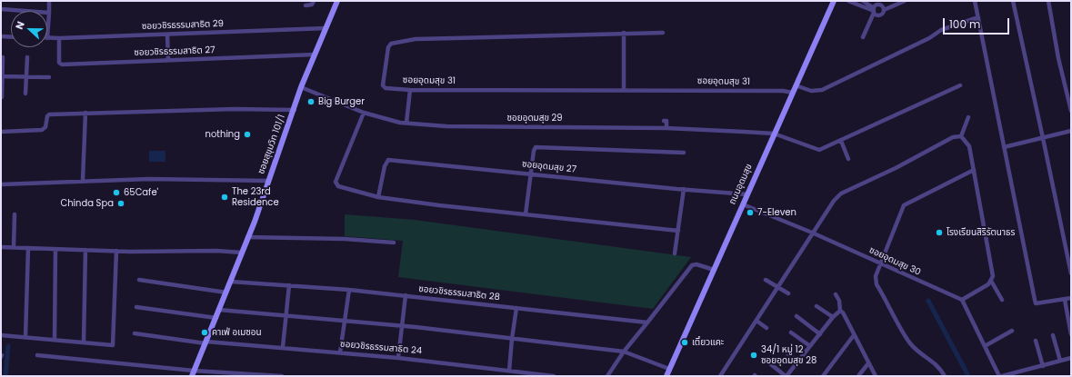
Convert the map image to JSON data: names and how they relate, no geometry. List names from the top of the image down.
{
  "streets": {
    "main road": ["ซอยสุขุมวิท 101/1", "ถนนอุดมสุข"],
    "street": [
      "ซอยวชิรธรรมสาธิต 29",
      "ซอยวชิรธรรมสาธิต 27",
      "ซอยอุดมสุข 31",
      "ซอยอุดมสุข 29",
      "ซอยอุดมสุข 27",
      "ซอยอุดมสุข 30",
      "ซอยวชิรธรรมสาธิต 28",
      "ซอยวชิรธรรมสาธิต 24"
    ]
  },
  "crossings": [
    ["ซอยวชิรธรรมสาธิต 29", "ซอยวชิรธรรมสาธิต 27"],
    ["ซอยวชิรธรรมสาธิต 29", "ซอยสุขุมวิท 101/1"],
    ["ซอยวชิรธรรมสาธิต 27", "ซอยสุขุมวิท 101/1"],
    ["ซอยอุดมสุข 31", "ถนนอุดมสุข"],
    ["ซอยอุดมสุข 29", "ซอยสุขุมวิท 101/1"],
    ["ซอยอุดมสุข 29", "ถนนอุดมสุข"],
    ["ซอยสุขุมวิท 101/1", "ซอยวชิรธรรมสาธิต 28"],
    ["ซอยสุขุมวิท 101/1", "ซอยวชิรธรรมสาธิต 24"],
    ["ซอยอุดมสุข 27", "ถนนอุดมสุข"],
    ["ถนนอุดมสุข", "ซอยอุดมสุข 30"]
  ],
  "places": [
    "Big Burger",
    "nothing",
    "65Cafe'",
    "The 23rd Residence",
    "Chinda Spa",
    "7-Eleven",
    "โรงเรียนสิริรัตนาธร",
    "คาเฟ่ อเมซอน",
    "เตี๋ยวแคะ",
    "34/1 หมู่ 12 ซอยอุดมสุข 28"
  ],
  "scale_bar": "100 m",
  "north": "left"
}
